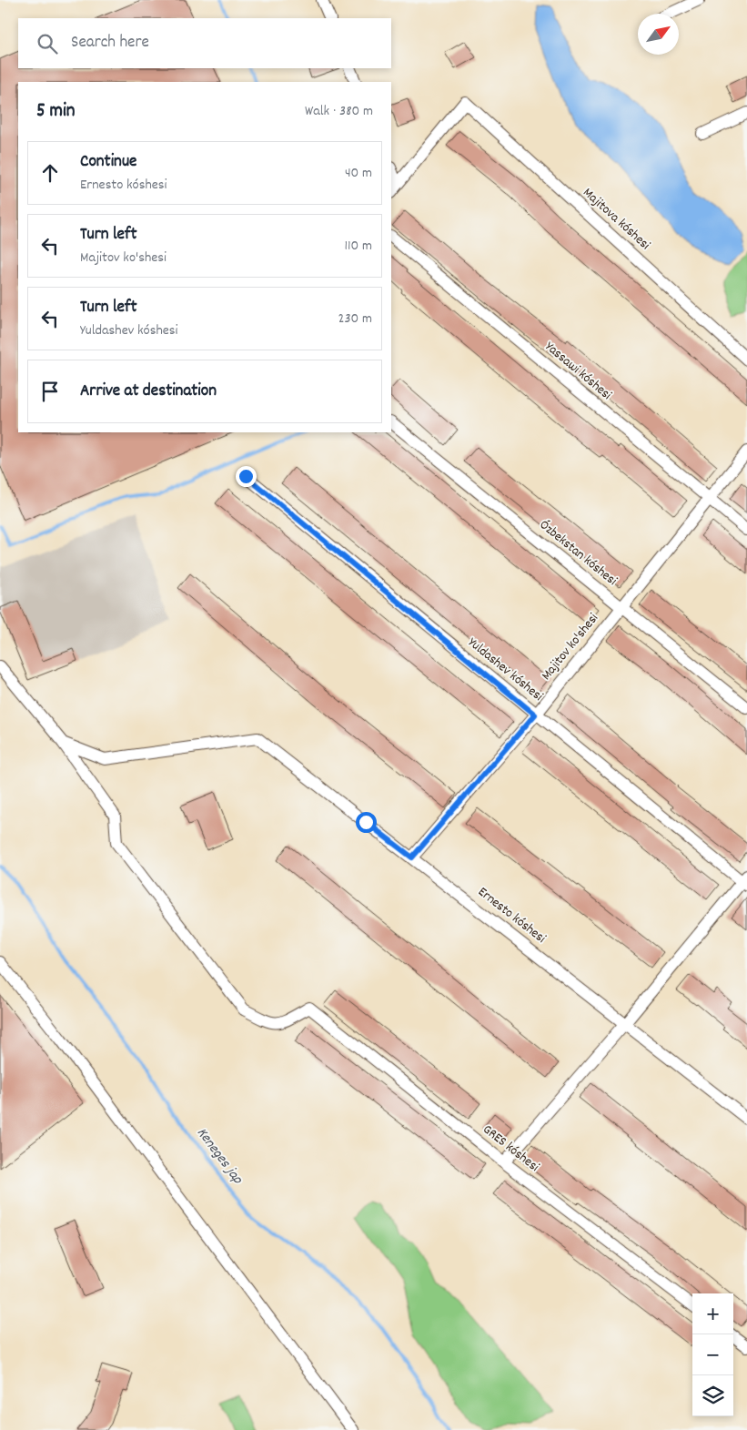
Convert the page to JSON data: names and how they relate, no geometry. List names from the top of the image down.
{
  "streets": {
    "street": [
      "Majitova kóshesi",
      "Yassawi kóshesi",
      "Ózbekstan kóshesi",
      "Majitov ko'shesi",
      "Yuldashev kóshesi",
      "Ernesto kóshesi",
      "GRES kóshesi"
    ]
  },
  "crossings": [
    ["Yassawi kóshesi", "Majitov ko'shesi"],
    ["Ózbekstan kóshesi", "Majitov ko'shesi"],
    ["Majitov ko'shesi", "Yuldashev kóshesi"],
    ["Majitov ko'shesi", "Ernesto kóshesi"],
    ["Ernesto kóshesi", "GRES kóshesi"]
  ],
  "water": ["Keneges jap"],
  "north": "top right",
  "page": {
    "search": "Search here",
    "heading": ["5 min", "Walk · 380 m"],
    "list": [
      ["Continue", "Ernesto kóshesi", "40 m"],
      ["Turn left", "Majitov ko'shesi", "110 m"],
      ["Turn left", "Yuldashev kóshesi", "230 m"],
      "Arrive at destination"
    ],
    "map_buttons": ["+", "−"]
  }
}
